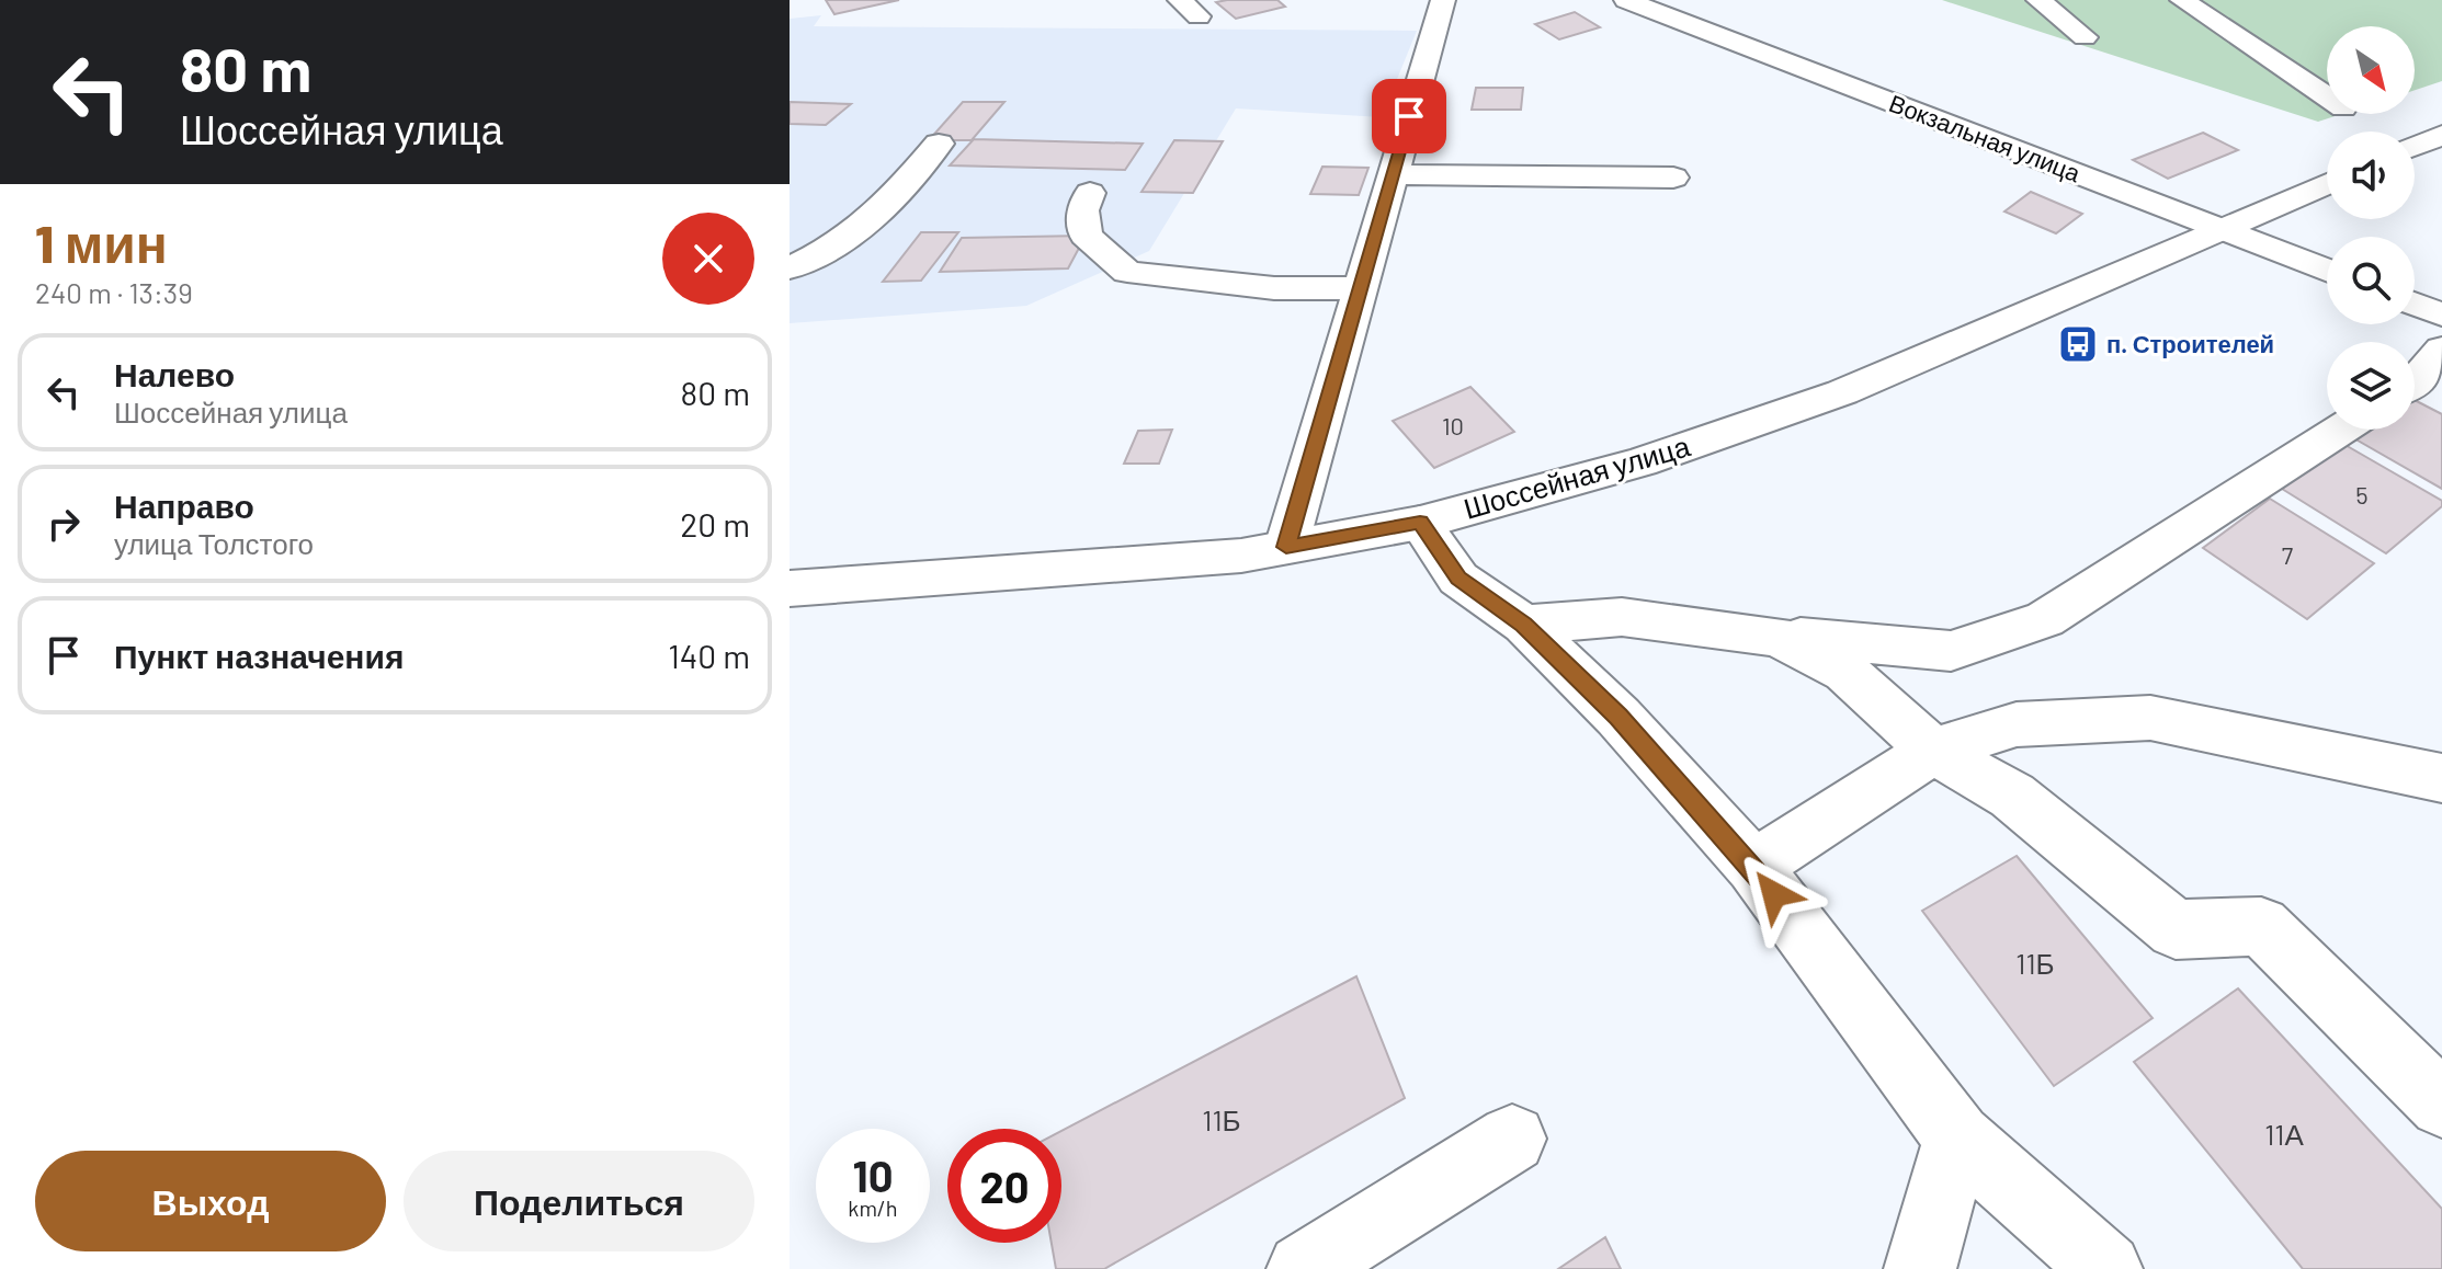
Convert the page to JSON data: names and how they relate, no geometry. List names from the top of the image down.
{
  "streets": {
    "street": ["Вокзальная улица", "Шоссейная улица"]
  },
  "crossings": [
    ["Вокзальная улица", "Шоссейная улица"]
  ],
  "places": {
    "bus stop": ["п. Строителей"]
  },
  "house_numbers": [
    "10",
    "5",
    "7",
    "11Б",
    "11Б",
    "11А"
  ],
  "north": "bottom right",
  "page": {
    "turn": ["80 m", "Шоссейная улица"],
    "heading": ["1 мин", "240 m · 13:39"],
    "list": [
      {
        "name": "Налево",
        "note": "Шоссейная улица",
        "value": "80 m"
      },
      {
        "name": "Направо",
        "note": "улица Толстого",
        "value": "20 m"
      },
      {
        "name": "Пункт назначения",
        "value": "140 m"
      }
    ],
    "speed": "10 km/h",
    "limit": "20",
    "buttons": ["Выход", "Поделиться"]
  }
}
